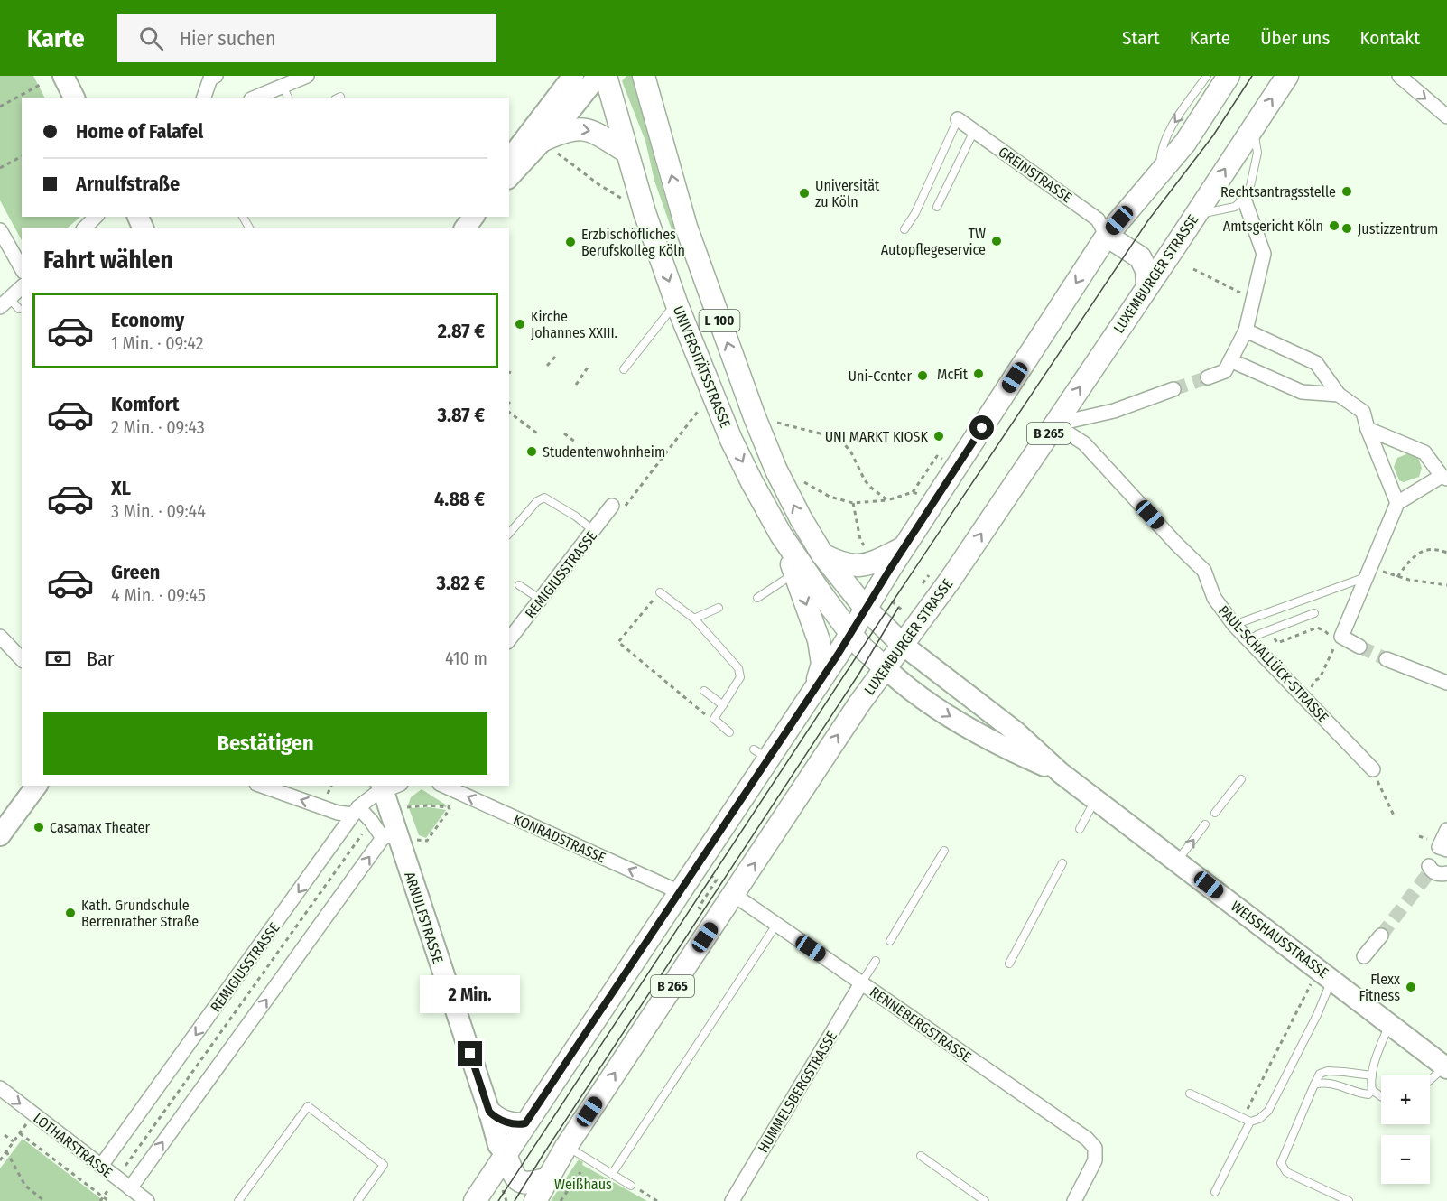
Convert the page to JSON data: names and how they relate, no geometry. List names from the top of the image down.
{
  "streets": {
    "main road": [
      "LUXEMBURGER STRASSE",
      "L 100",
      "UNIVERSITÄTSSTRASSE",
      "B 265",
      "ARNULFSTRASSE",
      "WEISSHAUSSTRASSE"
    ],
    "street": [
      "GREINSTRASSE",
      "REMIGIUSSTRASSE",
      "PAUL-SCHALLÜCK-STRASSE",
      "KONRADSTRASSE",
      "RENNEBERGSTRASSE",
      "HUMMELSBERGSTRASSE",
      "LOTHARSTRASSE"
    ]
  },
  "crossings": [
    ["GREINSTRASSE", "B 265"],
    ["LUXEMBURGER STRASSE", "PAUL-SCHALLÜCK-STRASSE"],
    ["LUXEMBURGER STRASSE", "WEISSHAUSSTRASSE"],
    ["LUXEMBURGER STRASSE", "RENNEBERGSTRASSE"],
    ["L 100", "UNIVERSITÄTSSTRASSE"],
    ["L 100", "B 265"],
    ["UNIVERSITÄTSSTRASSE", "B 265"],
    ["UNIVERSITÄTSSTRASSE", "WEISSHAUSSTRASSE"],
    ["B 265", "KONRADSTRASSE"],
    ["B 265", "ARNULFSTRASSE"],
    ["B 265", "WEISSHAUSSTRASSE"],
    ["REMIGIUSSTRASSE", "ARNULFSTRASSE"],
    ["REMIGIUSSTRASSE", "LOTHARSTRASSE"],
    ["RENNEBERGSTRASSE", "HUMMELSBERGSTRASSE"]
  ],
  "one_way": ["KONRADSTRASSE"],
  "parks": ["Weißhaus"],
  "places": [
    "Rechtsantragsstelle",
    "Universität zu Köln",
    "Amtsgericht Köln",
    "Justizzentrum",
    "TW Autopflegeservice",
    "Erzbischöfliches Berufskolleg Köln",
    "Kirche Johannes XXIII.",
    "McFit",
    "Uni-Center",
    "UNI MARKT KIOSK",
    "Studentenwohnheim",
    "Casamax Theater",
    "Kath. Grundschule Berrenrather Straße",
    "Flexx Fitness"
  ],
  "page": {
    "header": "Karte",
    "search": "Hier suchen",
    "nav": [
      "Start",
      "Karte",
      "Über uns",
      "Kontakt"
    ],
    "banner": ["Home of Falafel", "Arnulfstraße"],
    "heading": "Fahrt wählen",
    "list": [
      {
        "name": "Economy",
        "note": "1 Min. · 09:42",
        "value": "2.87 €"
      },
      {
        "name": "Komfort",
        "note": "2 Min. · 09:43",
        "value": "3.87 €"
      },
      {
        "name": "XL",
        "note": "3 Min. · 09:44",
        "value": "4.88 €"
      },
      {
        "name": "Green",
        "note": "4 Min. · 09:45",
        "value": "3.82 €"
      }
    ],
    "pay": ["Bar", "410 m"],
    "buttons": "Bestätigen",
    "bubble": "2 Min.",
    "map_buttons": ["+", "−"]
  }
}
